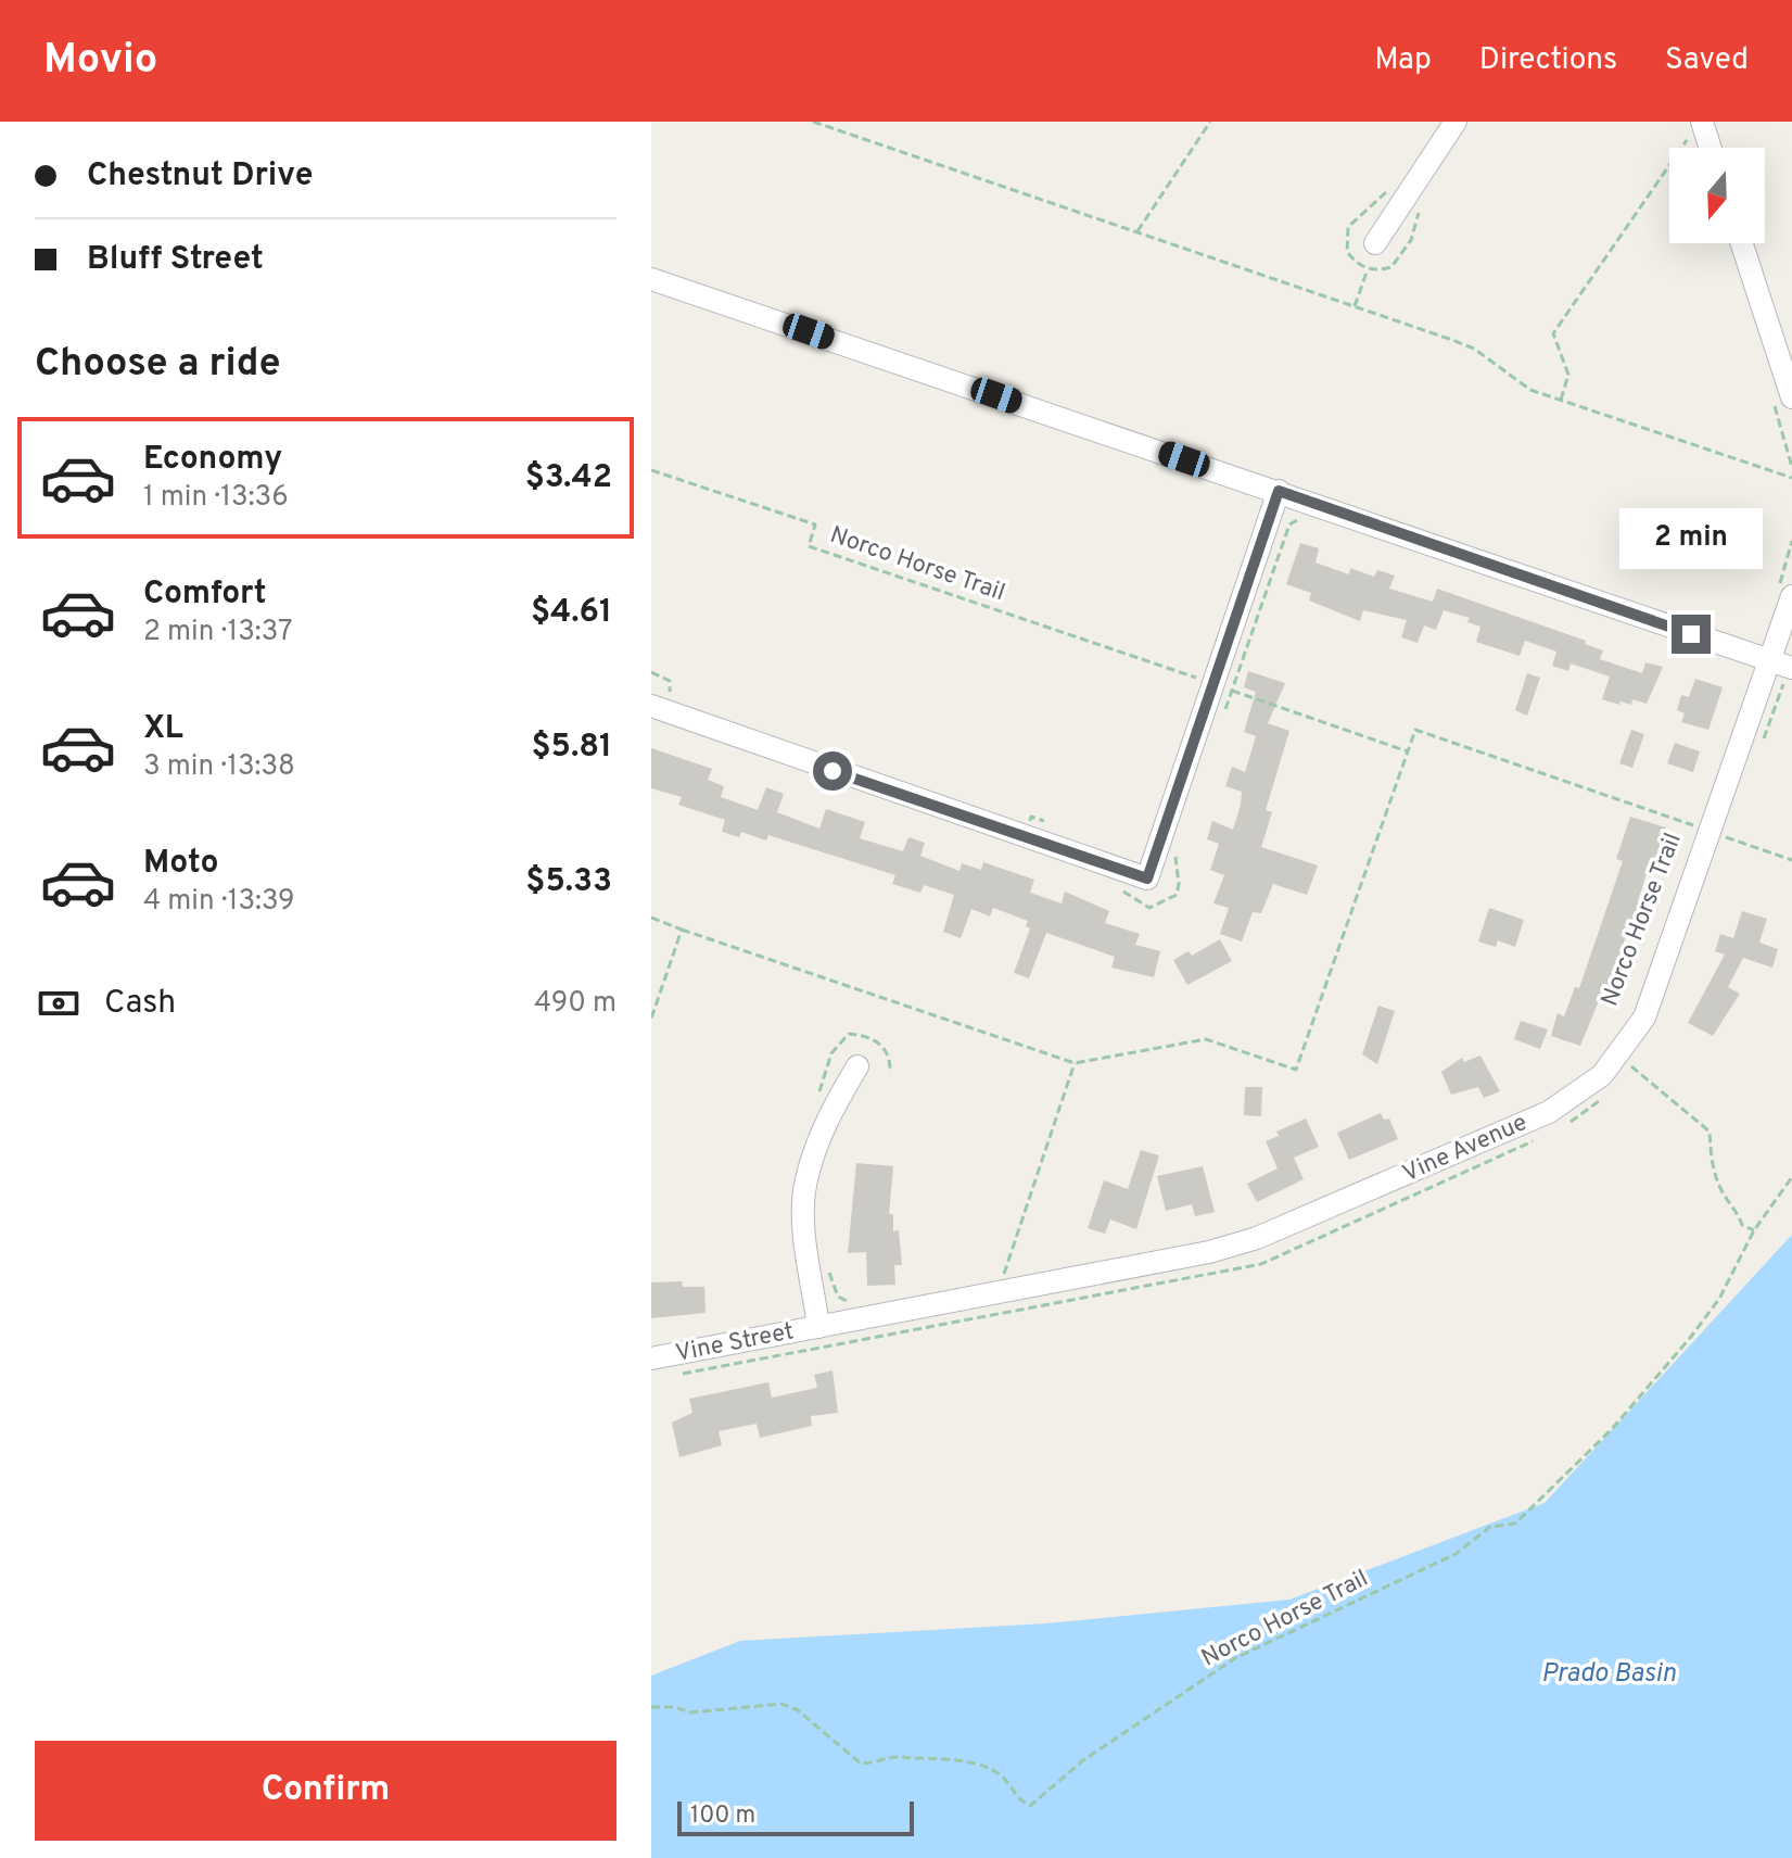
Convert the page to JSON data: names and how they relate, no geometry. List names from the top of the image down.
{
  "streets": {
    "street": ["Vine Avenue", "Vine Street"],
    "path": ["Norco Horse Trail"]
  },
  "crossings": [
    ["Norco Horse Trail", "Vine Avenue"],
    ["Vine Avenue", "Vine Street"]
  ],
  "water": ["Prado Basin"],
  "scale_bar": "100 m",
  "north": "bottom",
  "page": {
    "header": "Movio",
    "nav": ["Map", "Directions", "Saved"],
    "banner": ["Chestnut Drive", "Bluff Street"],
    "heading": "Choose a ride",
    "list": [
      {
        "name": "Economy",
        "note": "1 min · 13:36",
        "value": "$3.42"
      },
      {
        "name": "Comfort",
        "note": "2 min · 13:37",
        "value": "$4.61"
      },
      {
        "name": "XL",
        "note": "3 min · 13:38",
        "value": "$5.81"
      },
      {
        "name": "Moto",
        "note": "4 min · 13:39",
        "value": "$5.33"
      }
    ],
    "bubble": "2 min",
    "pay": ["Cash", "490 m"],
    "buttons": "Confirm",
    "scale": "100 m"
  }
}
